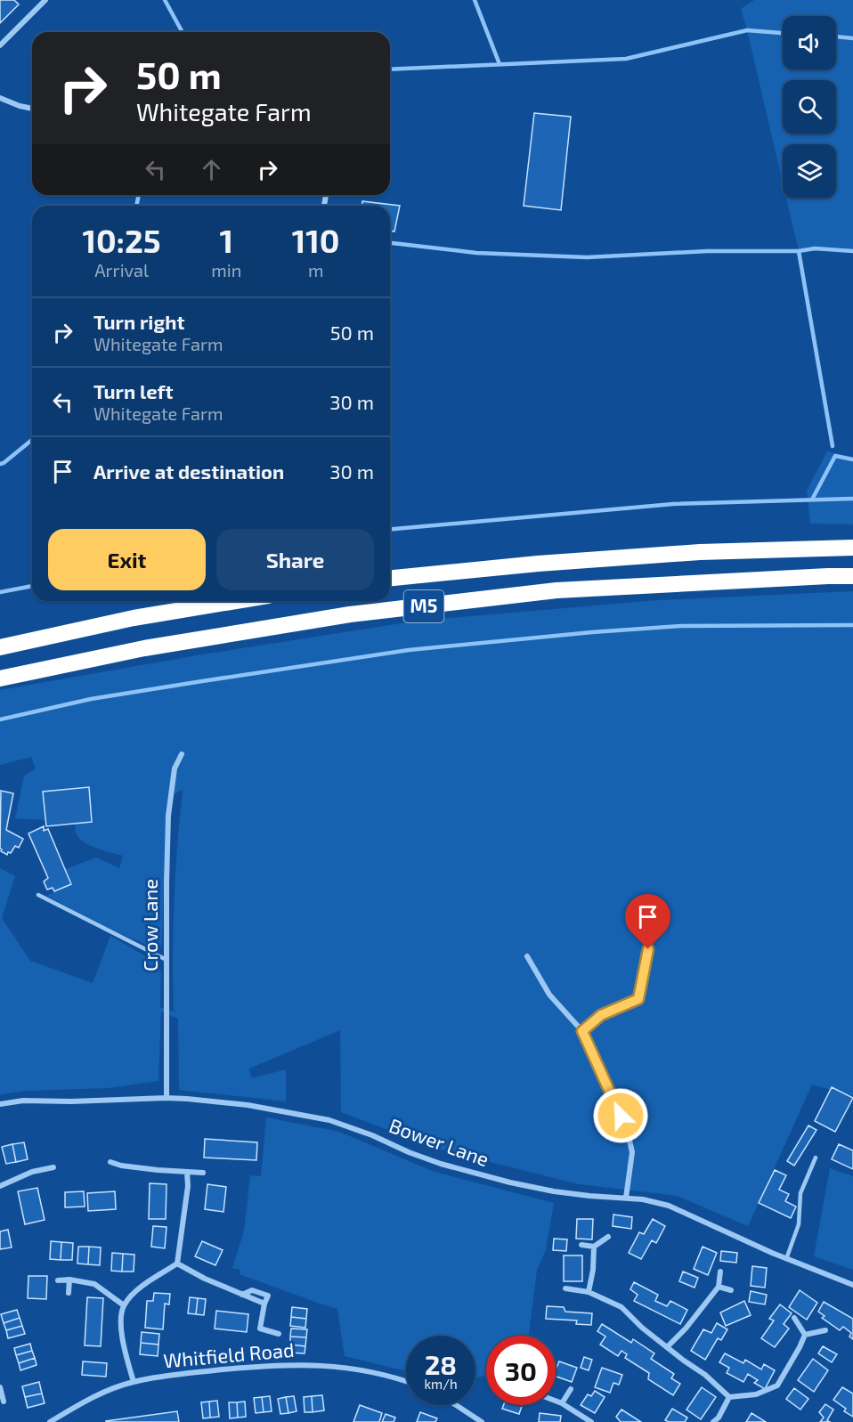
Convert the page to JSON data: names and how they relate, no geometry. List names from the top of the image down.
{
  "streets": {
    "highway": ["M5"],
    "street": ["Crow Lane", "Bower Lane", "Whitfield Road"]
  },
  "crossings": [
    ["Crow Lane", "Bower Lane"]
  ],
  "page": {
    "turn": ["50 m", "Whitegate Farm"],
    "eta": [
      "10:25",
      "Arrival",
      "1",
      "min",
      "110",
      "m"
    ],
    "list": [
      {
        "name": "Turn right",
        "note": "Whitegate Farm",
        "value": "50 m"
      },
      {
        "name": "Turn left",
        "note": "Whitegate Farm",
        "value": "30 m"
      },
      {
        "name": "Arrive at destination",
        "value": "30 m"
      }
    ],
    "buttons": ["Exit", "Share"],
    "speed": "28 km/h",
    "limit": "30"
  }
}
